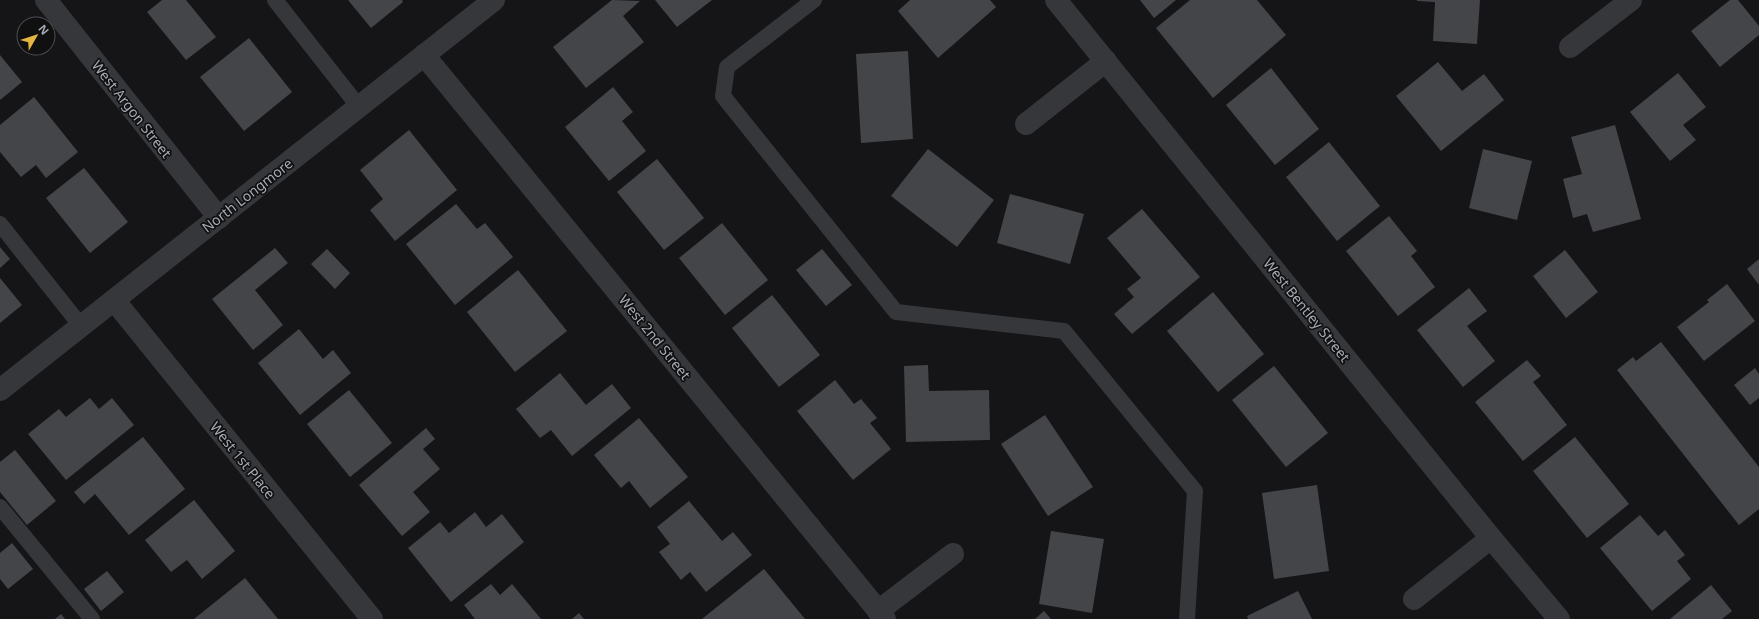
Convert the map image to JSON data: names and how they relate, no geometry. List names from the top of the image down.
{
  "streets": {
    "street": [
      "West Argon Street",
      "North Longmore",
      "West Bentley Street",
      "West 2nd Street",
      "West 1st Place"
    ]
  },
  "crossings": [
    ["West Argon Street", "North Longmore"],
    ["North Longmore", "West 2nd Street"],
    ["North Longmore", "West 1st Place"]
  ],
  "north": "top right"
}
